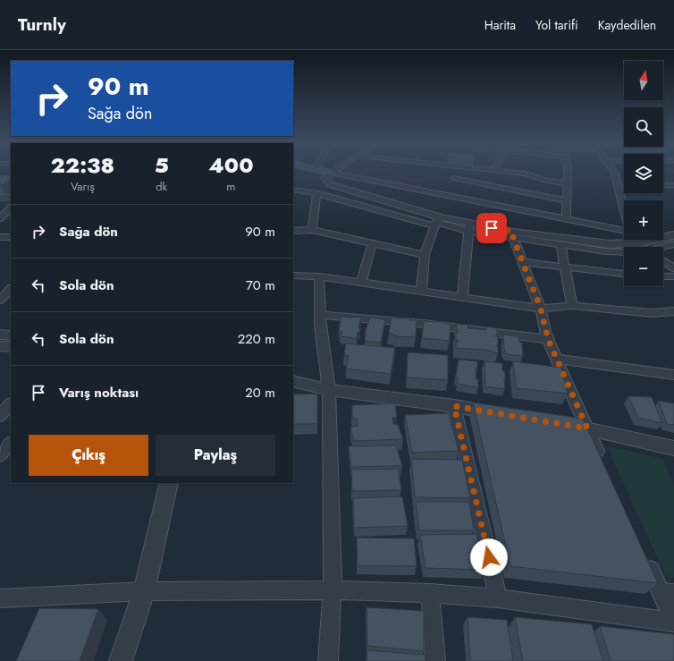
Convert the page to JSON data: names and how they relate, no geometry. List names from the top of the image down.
{
  "north": "top",
  "page": {
    "header": "Turnly",
    "nav": ["Harita", "Yol tarifi", "Kaydedilen"],
    "map_buttons": ["+", "−"],
    "turn": ["90 m", "Sağa dön"],
    "eta": [
      "22:38",
      "Varış",
      "5",
      "dk",
      "400",
      "m"
    ],
    "list": [
      {
        "name": "Sağa dön",
        "value": "90 m"
      },
      {
        "name": "Sola dön",
        "value": "70 m"
      },
      {
        "name": "Sola dön",
        "value": "220 m"
      },
      {
        "name": "Varış noktası",
        "value": "20 m"
      }
    ],
    "buttons": ["Çıkış", "Paylaş"]
  }
}
